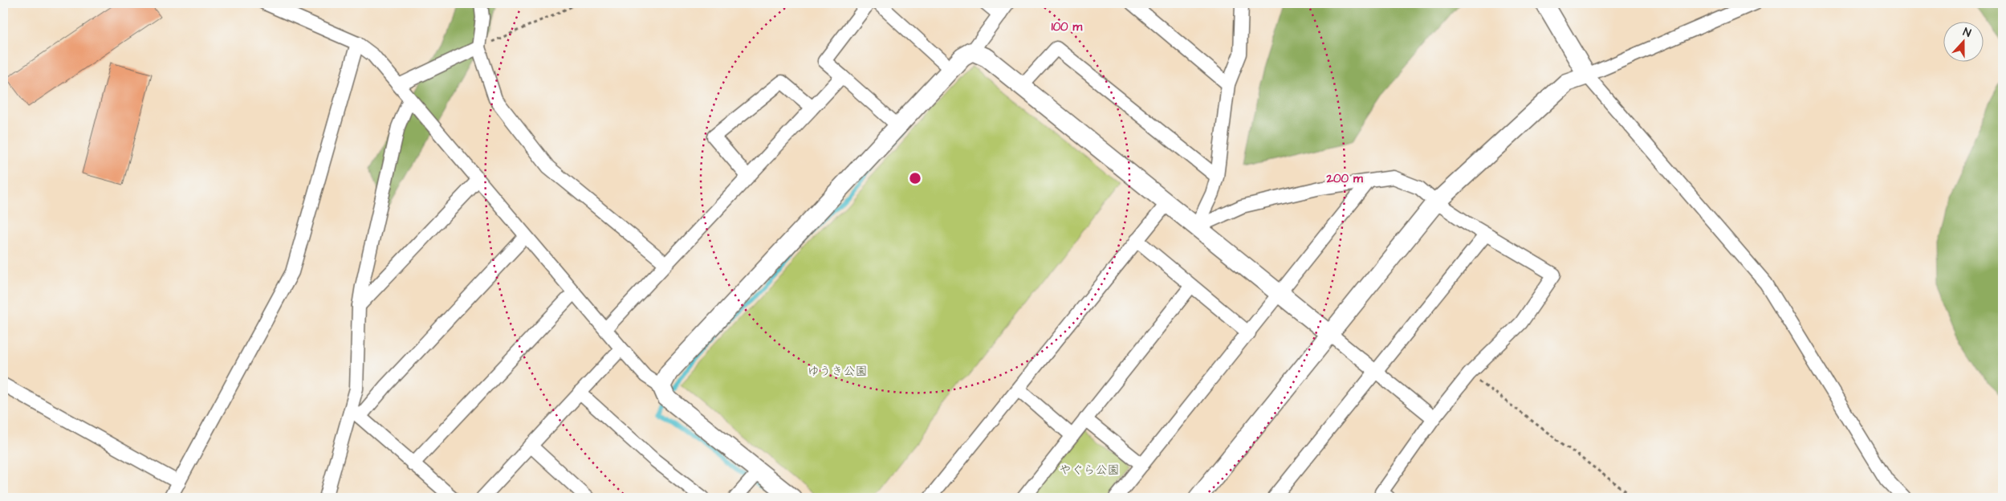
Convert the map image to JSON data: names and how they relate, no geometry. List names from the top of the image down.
{
  "parks": ["ゆうき公園", "やぐら公園"],
  "north": "top",
  "rings": ["100 m", "200 m"]
}
